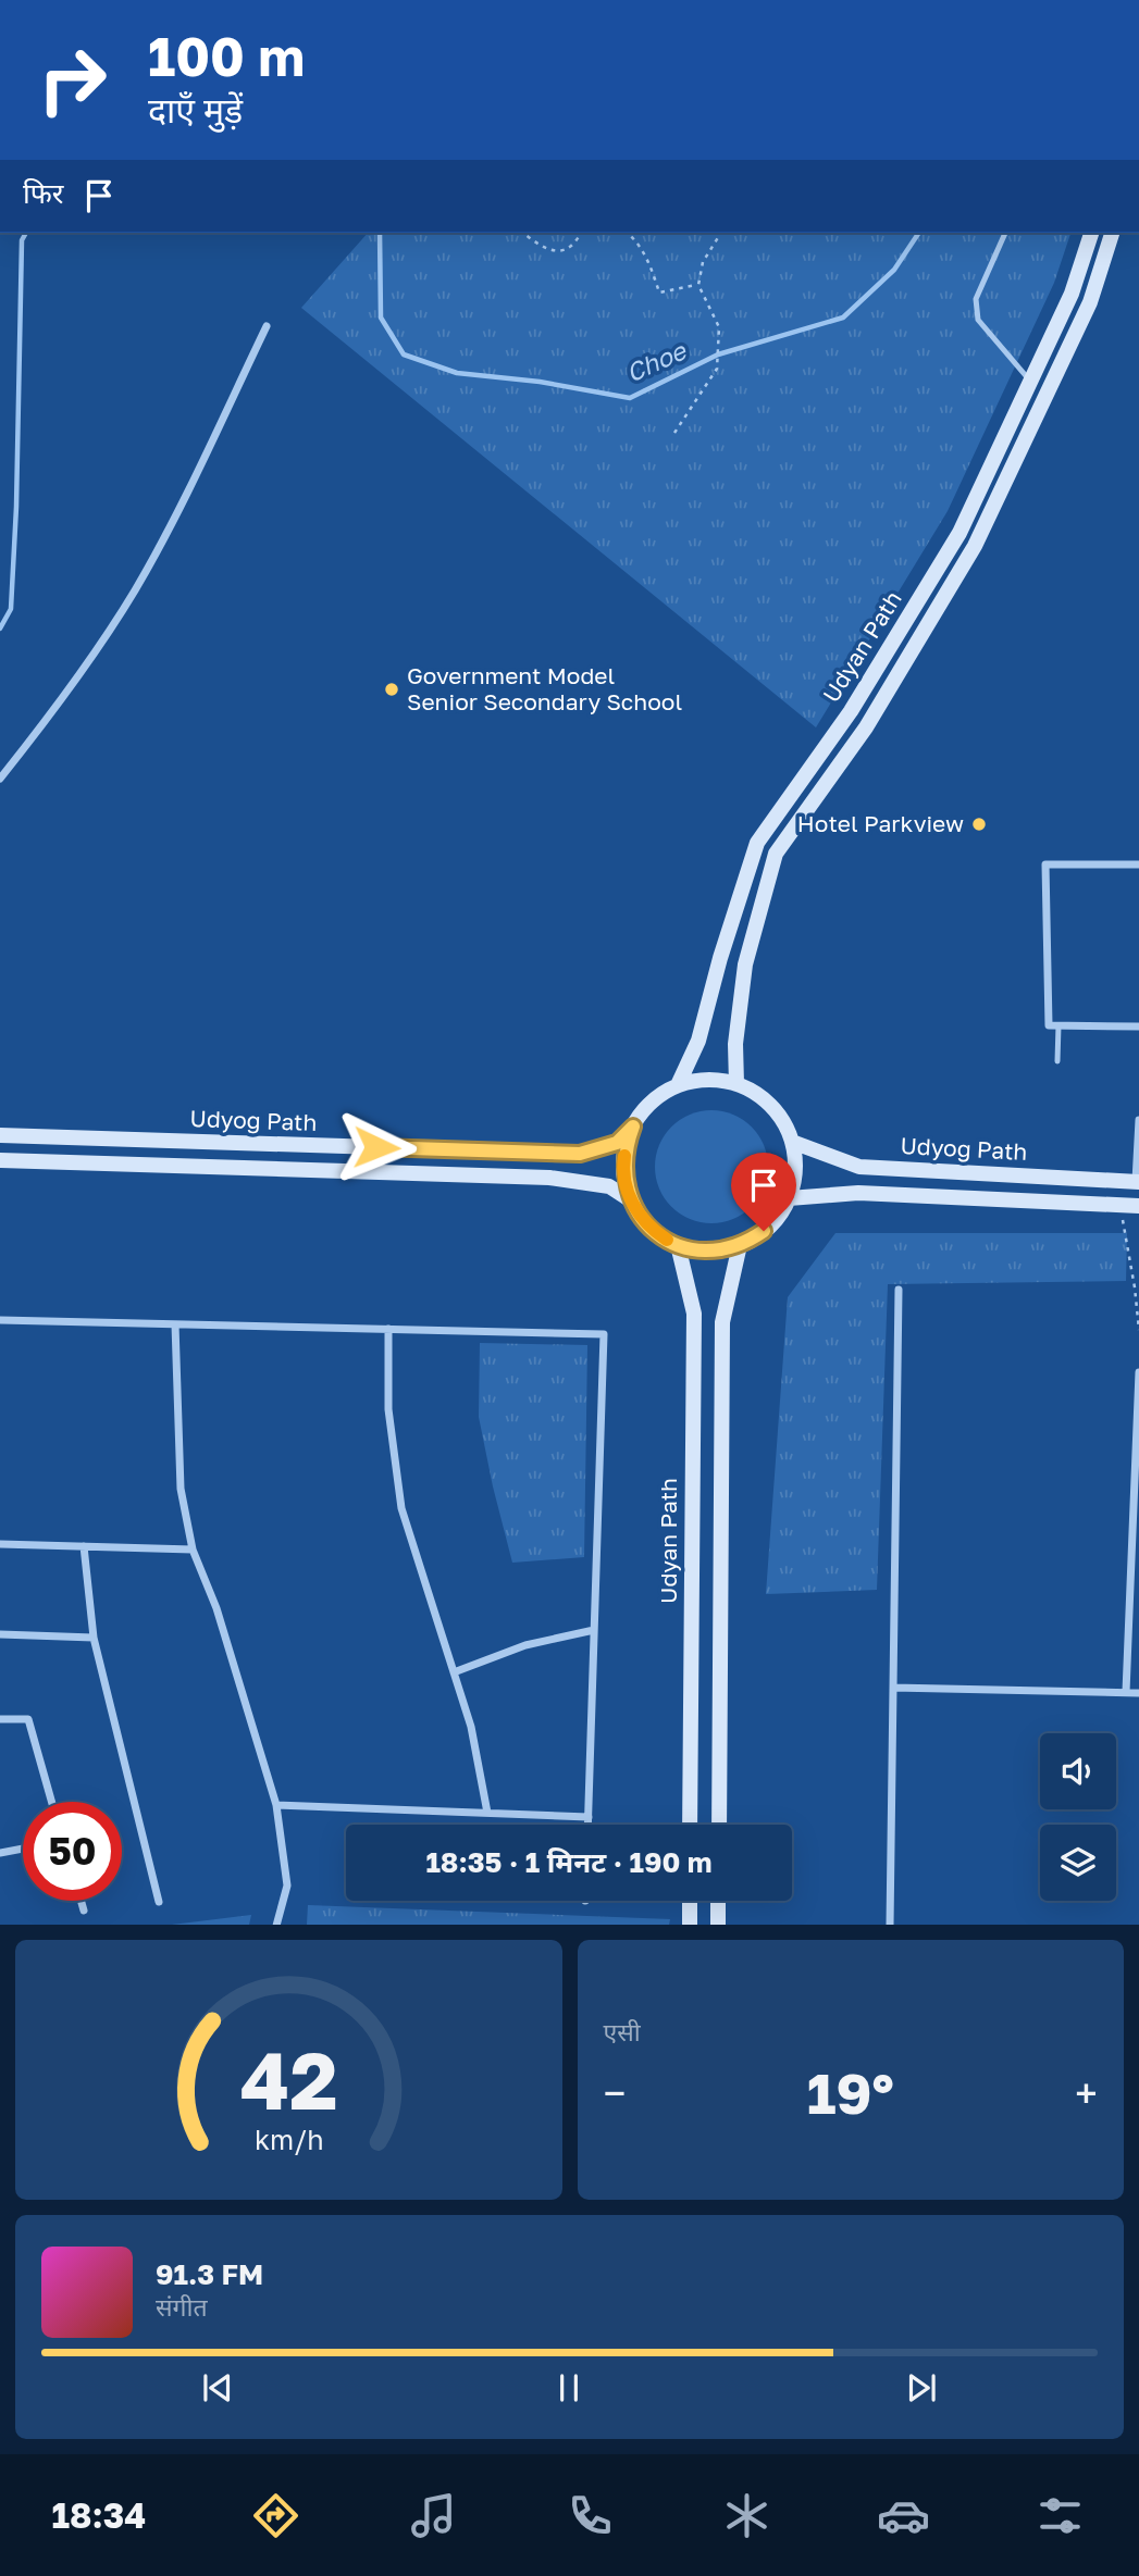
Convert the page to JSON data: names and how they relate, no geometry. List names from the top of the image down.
{
  "streets": {
    "main road": ["Udyan Path", "Udyog Path"]
  },
  "crossings": [
    ["Udyan Path", "Udyog Path"]
  ],
  "water": ["Choe"],
  "places": ["Government Model Senior Secondary School", "Hotel Parkview"],
  "page": {
    "turn": ["100 m", "दाएँ मुड़ें"],
    "then": "फिर",
    "limit": "50",
    "trip": "18:35 · 1 मिनट · 190 m",
    "tile": "एसी",
    "heat": ["−", "19°", "+"],
    "song": ["91.3 FM", "संगीत"],
    "tabs": "18:34",
    "gauge": ["42", "km/h"]
  }
}
